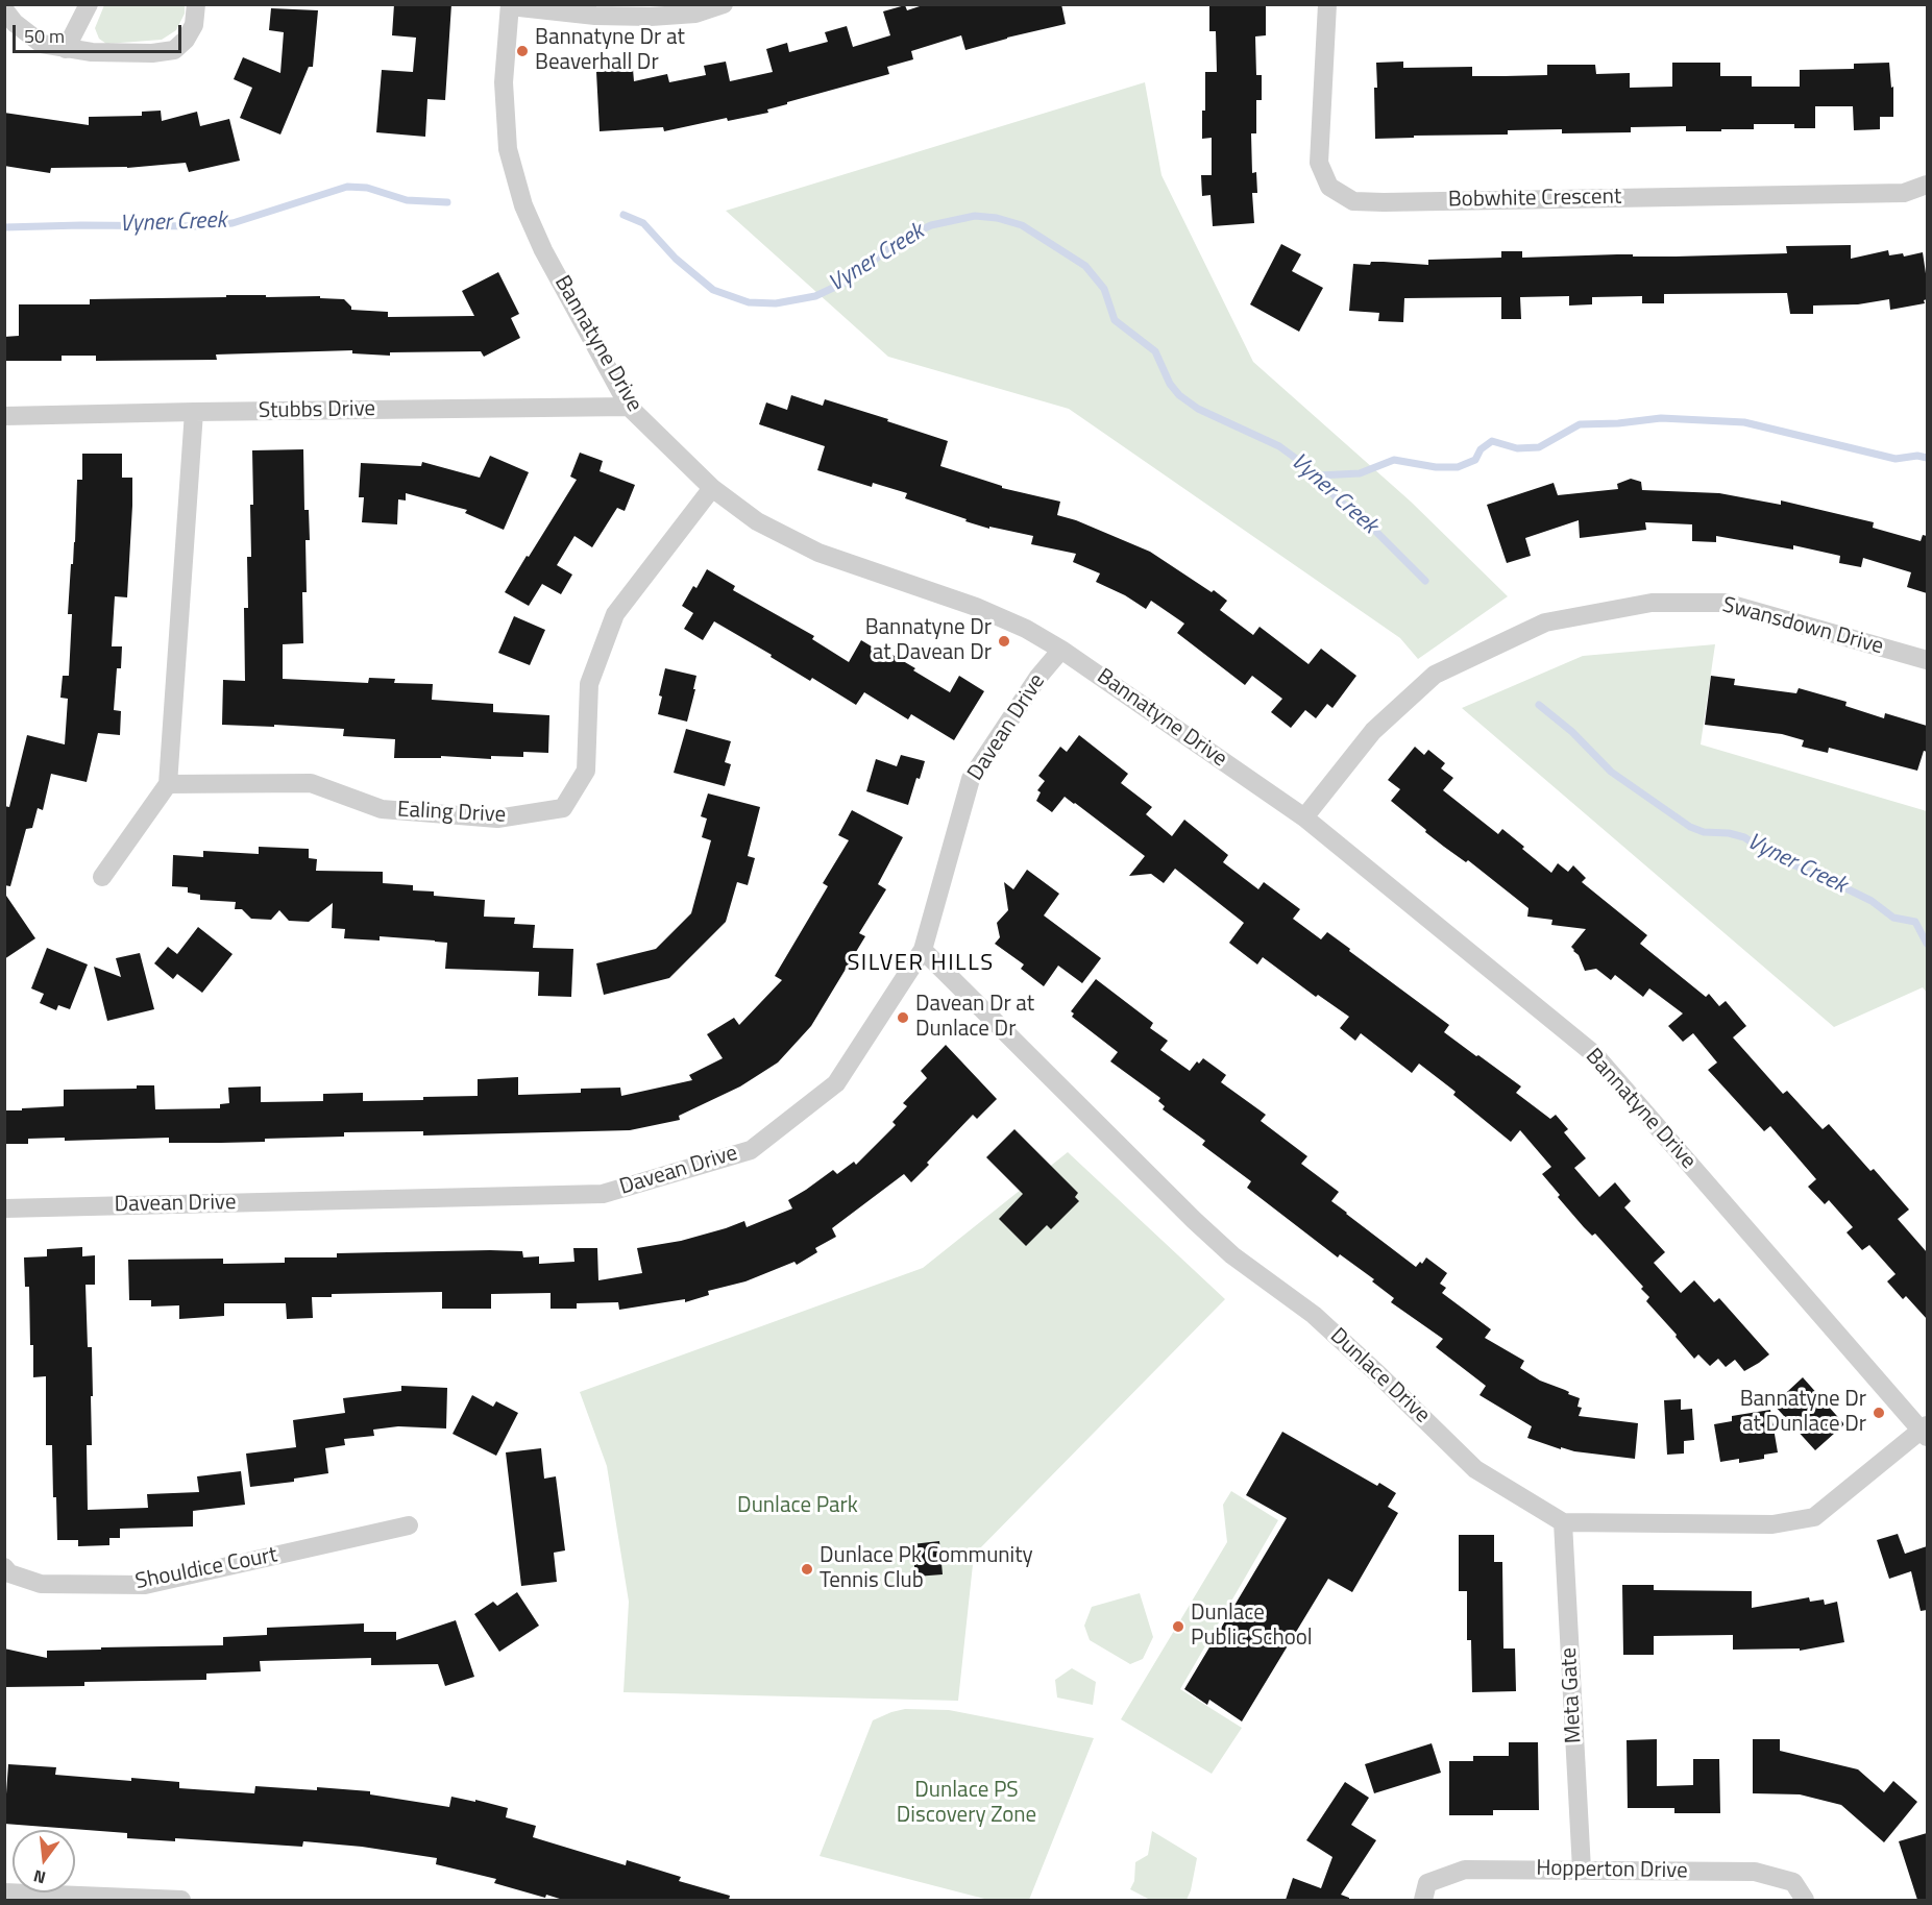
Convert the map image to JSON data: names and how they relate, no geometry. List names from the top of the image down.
{
  "streets": {
    "street": [
      "Bobwhite Crescent",
      "Bannatyne Drive",
      "Stubbs Drive",
      "Swansdown Drive",
      "Davean Drive",
      "Ealing Drive",
      "Dunlace Drive",
      "Shouldice Court",
      "Meta Gate",
      "Hopperton Drive"
    ]
  },
  "crossings": [
    ["Bannatyne Drive", "Stubbs Drive"],
    ["Bannatyne Drive", "Swansdown Drive"],
    ["Bannatyne Drive", "Davean Drive"],
    ["Bannatyne Drive", "Ealing Drive"],
    ["Davean Drive", "Dunlace Drive"],
    ["Dunlace Drive", "Meta Gate"],
    ["Meta Gate", "Hopperton Drive"]
  ],
  "districts": ["SILVER HILLS"],
  "water": ["Vyner Creek"],
  "parks": ["Dunlace Park", "Dunlace PS Discovery Zone"],
  "places": [
    "Bannatyne Dr at Beaverhall Dr",
    "Bannatyne Dr at Davean Dr",
    "Davean Dr at Dunlace Dr",
    "Bannatyne Dr at Dunlace Dr",
    "Dunlace Pk Community Tennis Club",
    "Dunlace Public School"
  ],
  "scale_bar": "50 m",
  "north": "bottom"
}
